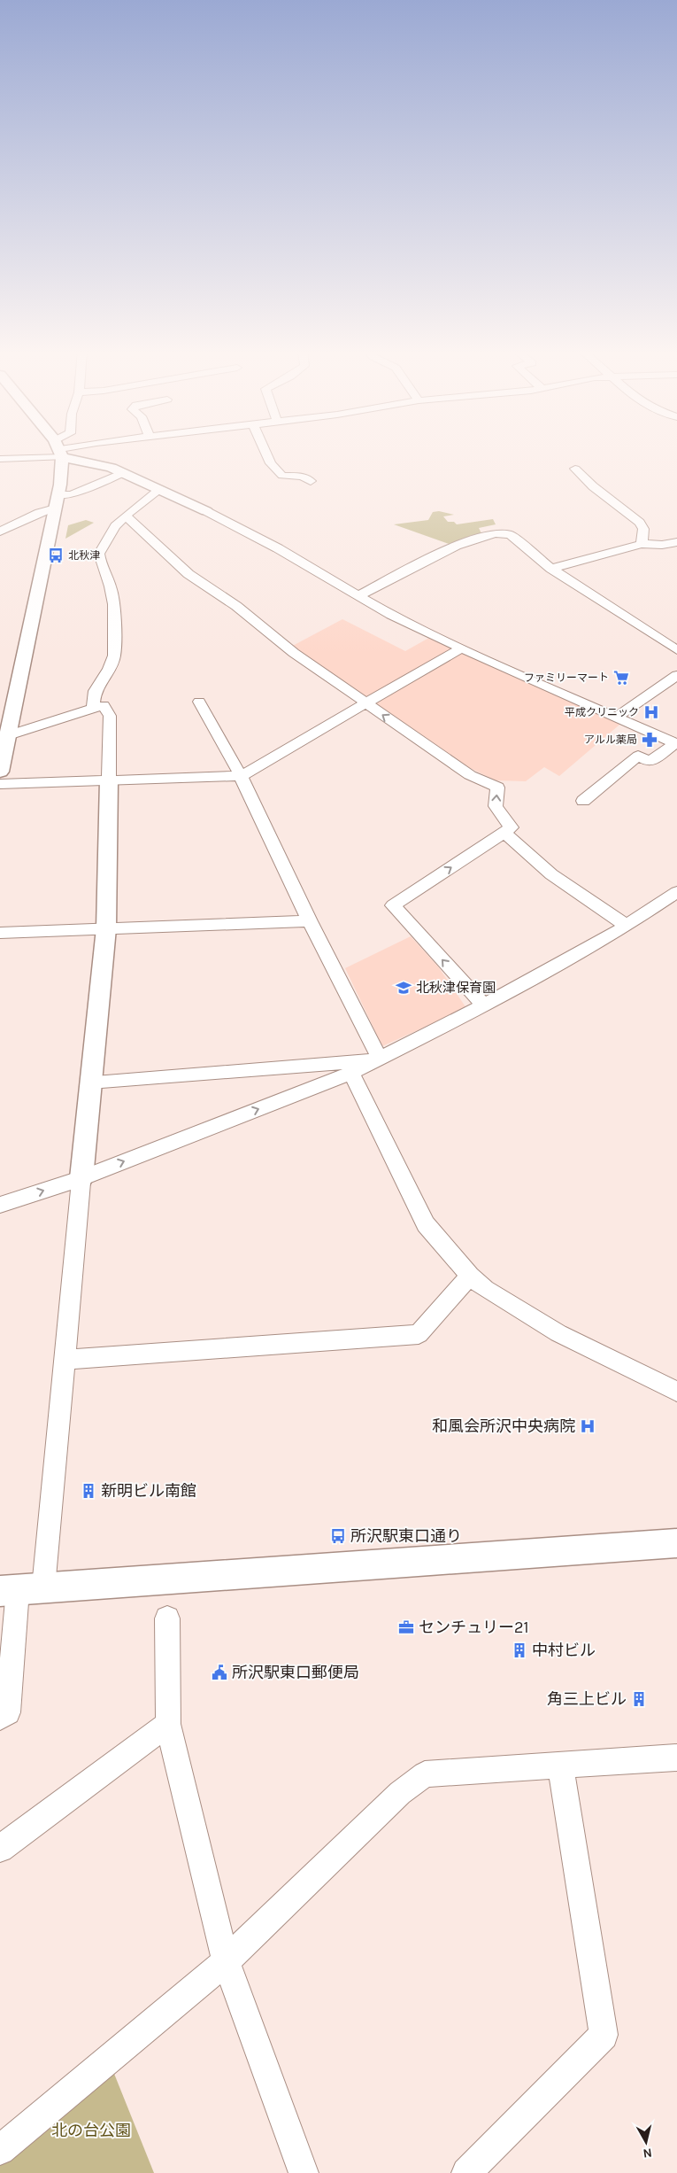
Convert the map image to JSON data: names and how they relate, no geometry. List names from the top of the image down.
{
  "parks": ["北の台公園"],
  "places": {
    "bus stop": ["北秋津", "所沢駅東口通り"],
    "supermarket": ["ファミリーマート"],
    "hospital": ["平成クリニック", "和風会所沢中央病院"],
    "pharmacy": ["アルル薬局"],
    "school or university": ["北秋津保育園"],
    "building": ["新明ビル南館", "中村ビル", "角三上ビル"],
    "office": ["センチュリー21"],
    "public building": ["所沢駅東口郵便局"]
  },
  "north": "bottom"
}
